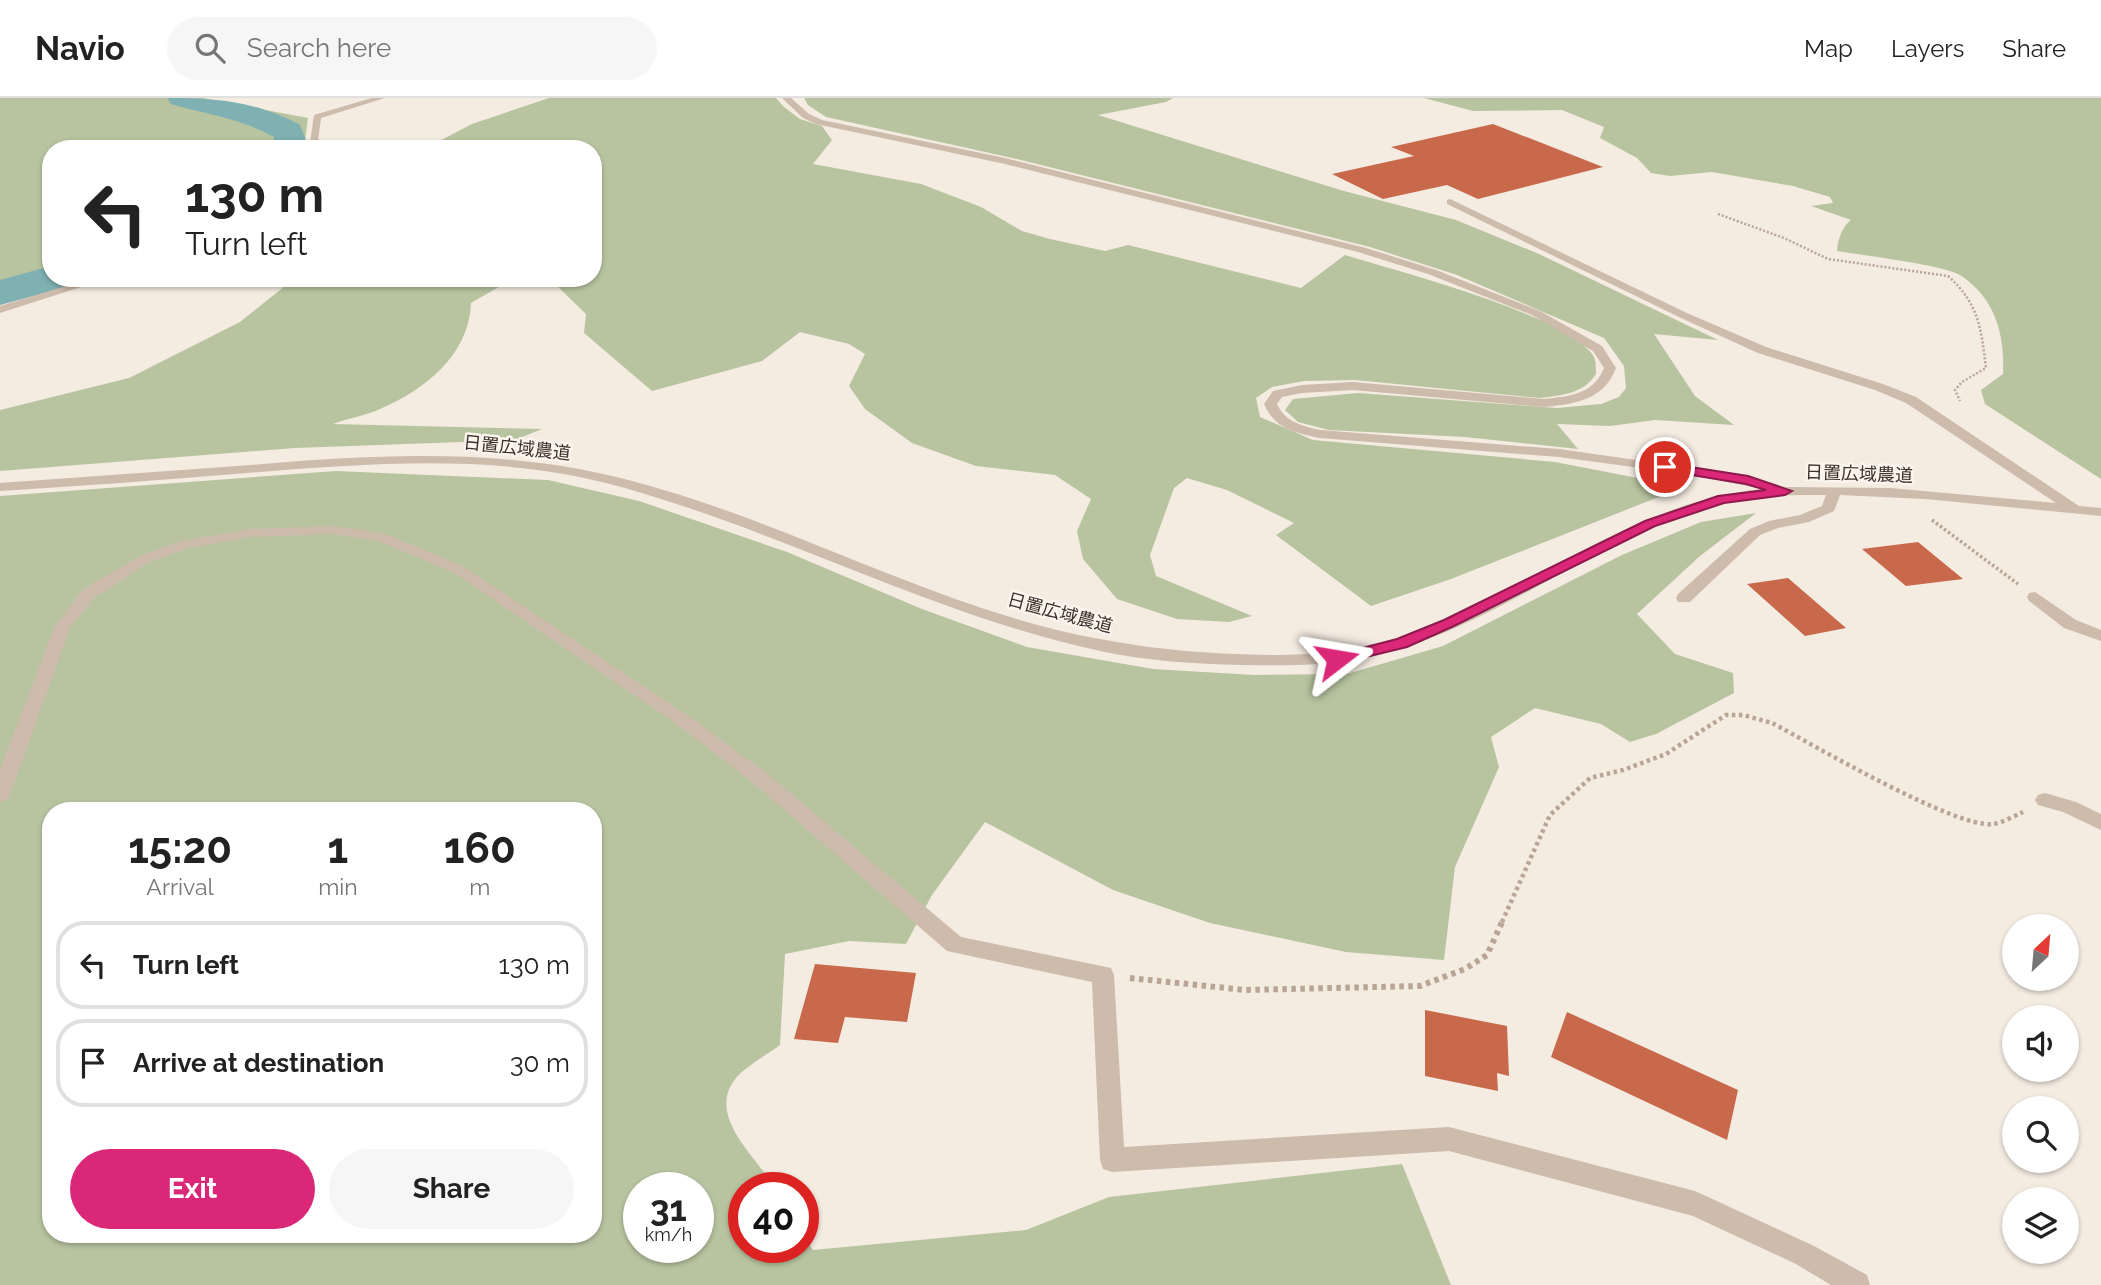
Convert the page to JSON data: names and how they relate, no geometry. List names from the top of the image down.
{
  "streets": {
    "street": ["日置広域農道"]
  },
  "north": "top right",
  "page": {
    "header": "Navio",
    "search": "Search here",
    "nav": ["Map", "Layers", "Share"],
    "turn": ["130 m", "Turn left"],
    "eta": [
      "15:20",
      "Arrival",
      "1",
      "min",
      "160",
      "m"
    ],
    "list": [
      {
        "name": "Turn left",
        "value": "130 m"
      },
      {
        "name": "Arrive at destination",
        "value": "30 m"
      }
    ],
    "buttons": ["Exit", "Share"],
    "speed": "31 km/h",
    "limit": "40"
  }
}
